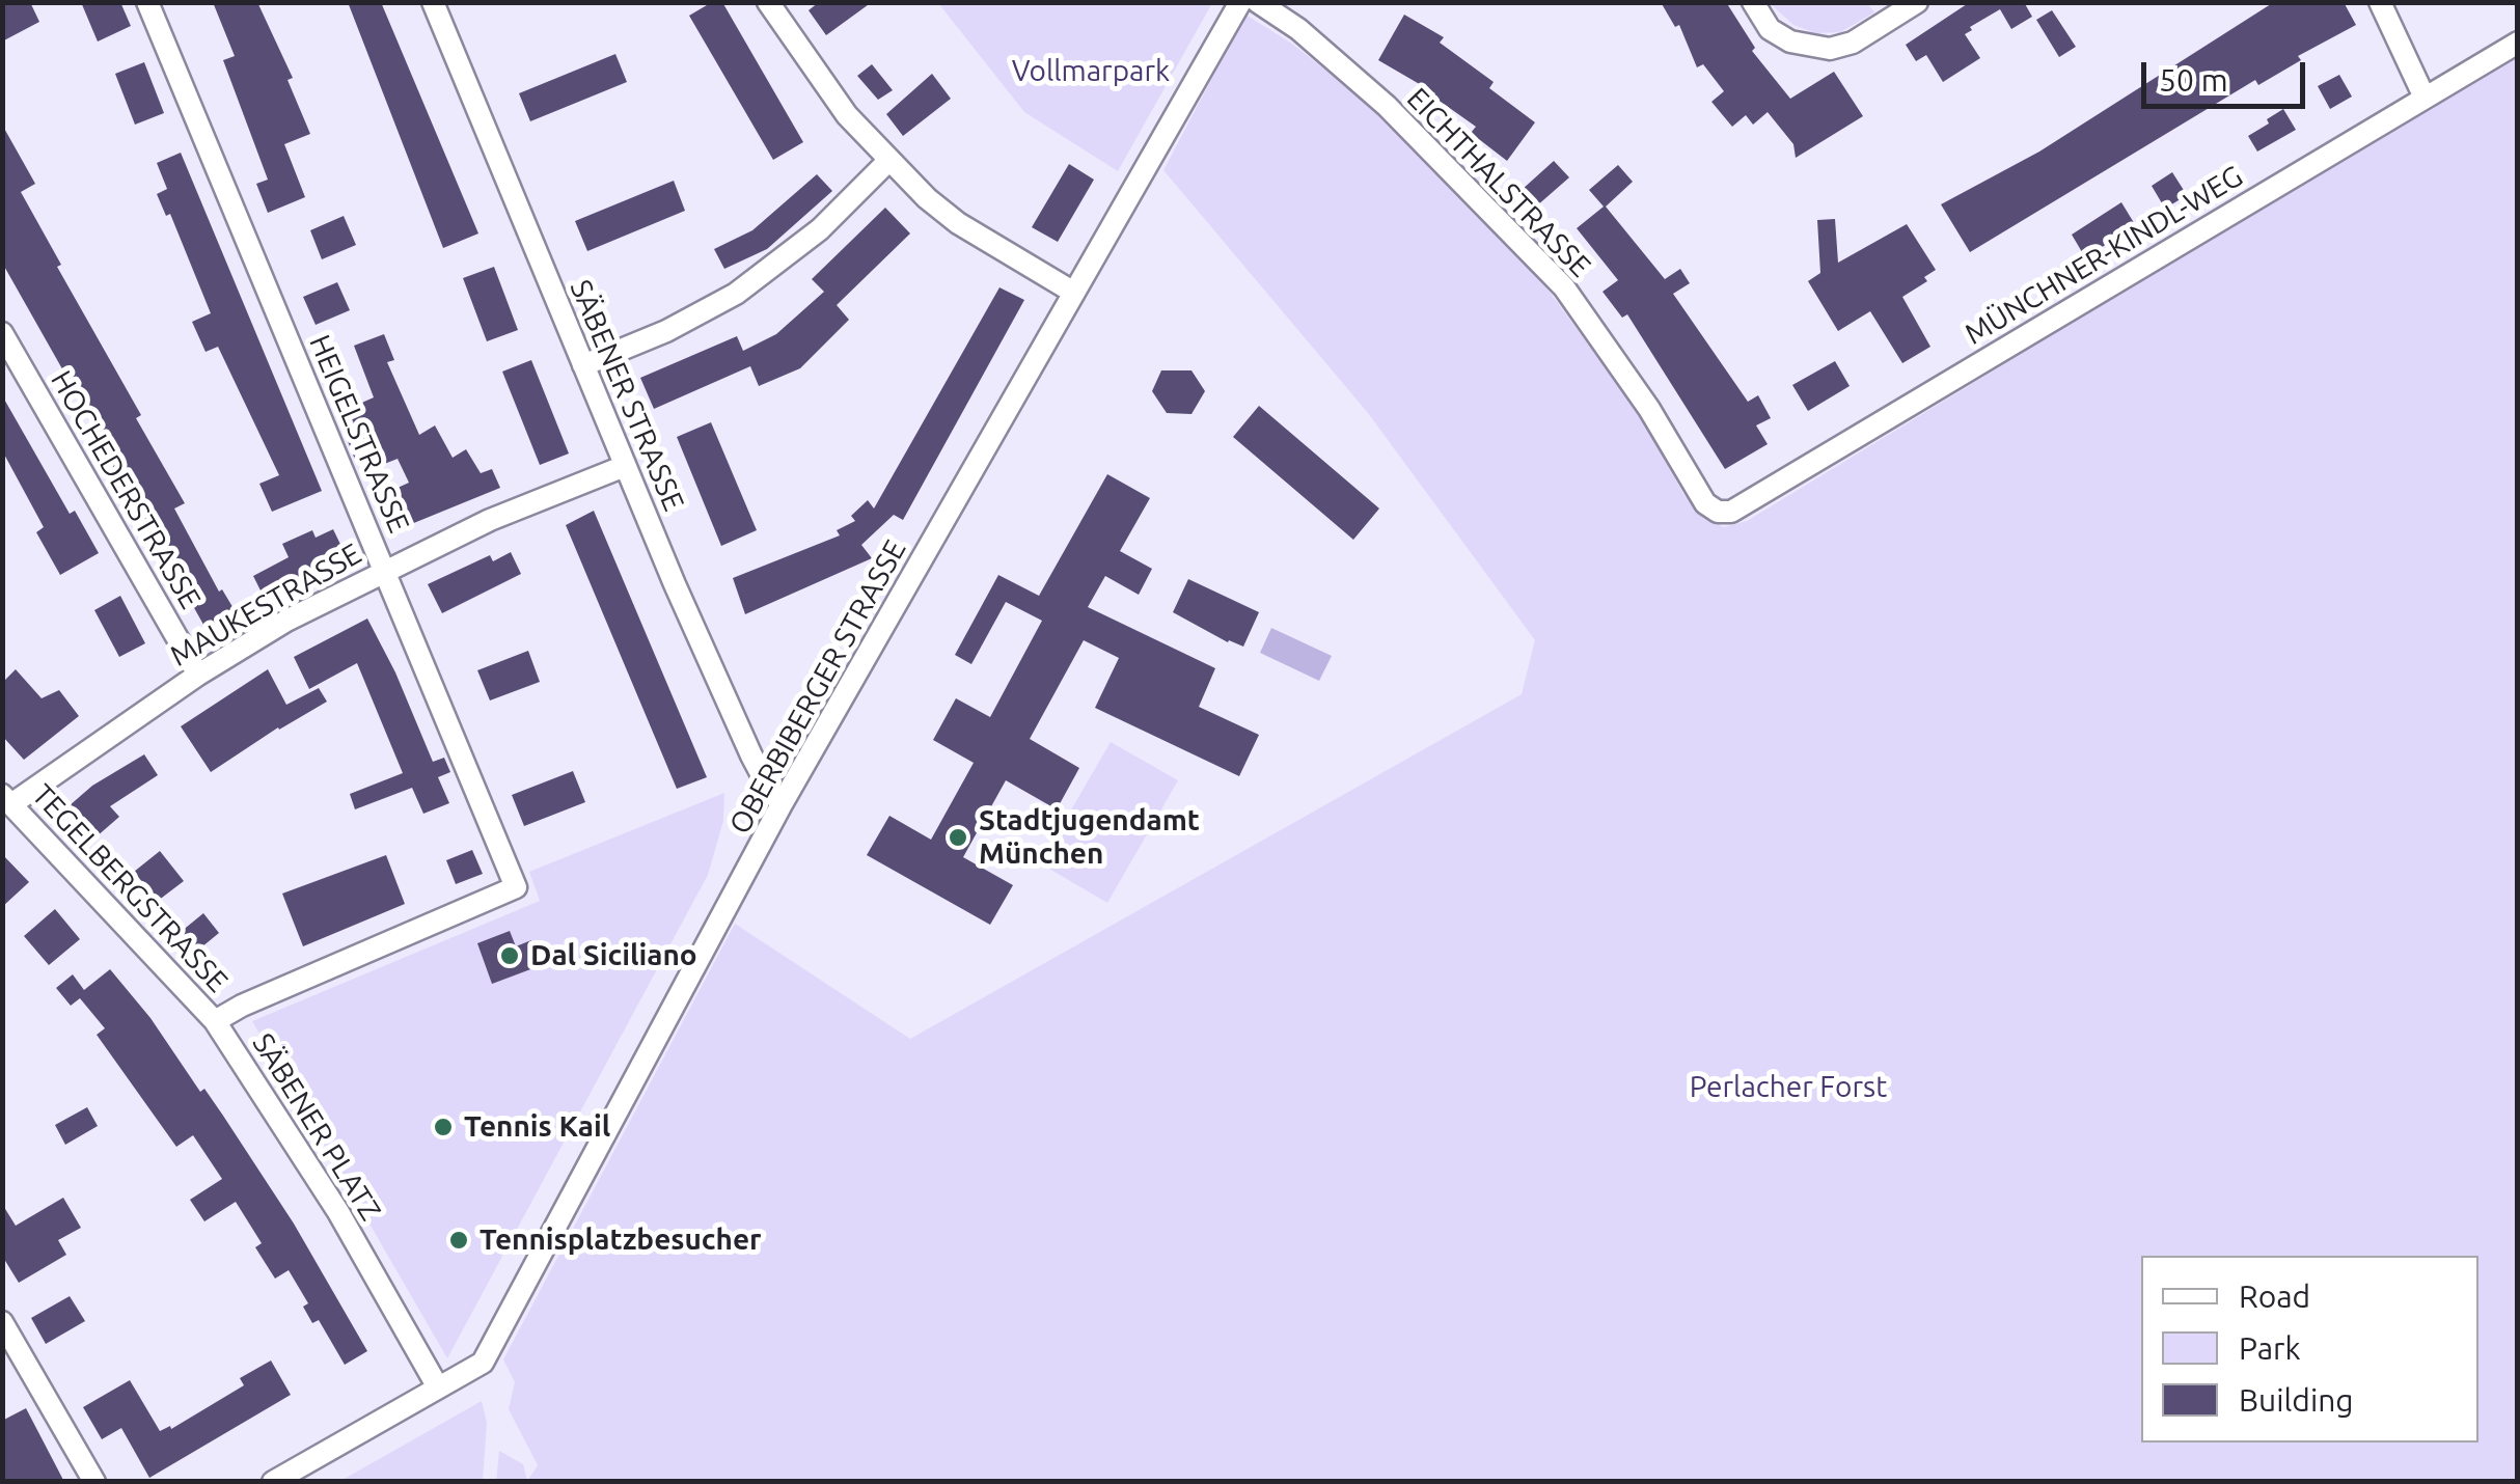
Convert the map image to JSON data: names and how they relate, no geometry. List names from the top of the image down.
{
  "streets": {
    "street": [
      "EICHTHALSTRASSE",
      "MÜNCHNER-KINDL-WEG",
      "SÄBENER STRASSE",
      "HEIGELSTRASSE",
      "HOCHEDERSTRASSE",
      "MAUKESTRASSE",
      "OBERBIBERGER STRASSE",
      "TEGELBERGSTRASSE",
      "SÄBENER PLATZ"
    ]
  },
  "crossings": [
    ["EICHTHALSTRASSE", "MÜNCHNER-KINDL-WEG"],
    ["SÄBENER STRASSE", "MAUKESTRASSE"],
    ["SÄBENER STRASSE", "OBERBIBERGER STRASSE"],
    ["HEIGELSTRASSE", "MAUKESTRASSE"],
    ["HEIGELSTRASSE", "SÄBENER PLATZ"],
    ["HOCHEDERSTRASSE", "MAUKESTRASSE"],
    ["MAUKESTRASSE", "TEGELBERGSTRASSE"],
    ["OBERBIBERGER STRASSE", "SÄBENER PLATZ"],
    ["TEGELBERGSTRASSE", "SÄBENER PLATZ"]
  ],
  "parks": ["Vollmarpark", "Perlacher Forst"],
  "places": [
    "Stadtjugendamt München",
    "Dal Siciliano",
    "Tennis Kail",
    "Tennisplatzbesucher"
  ],
  "legend": ["Road", "Park", "Building"],
  "scale_bar": "50 m"
}
